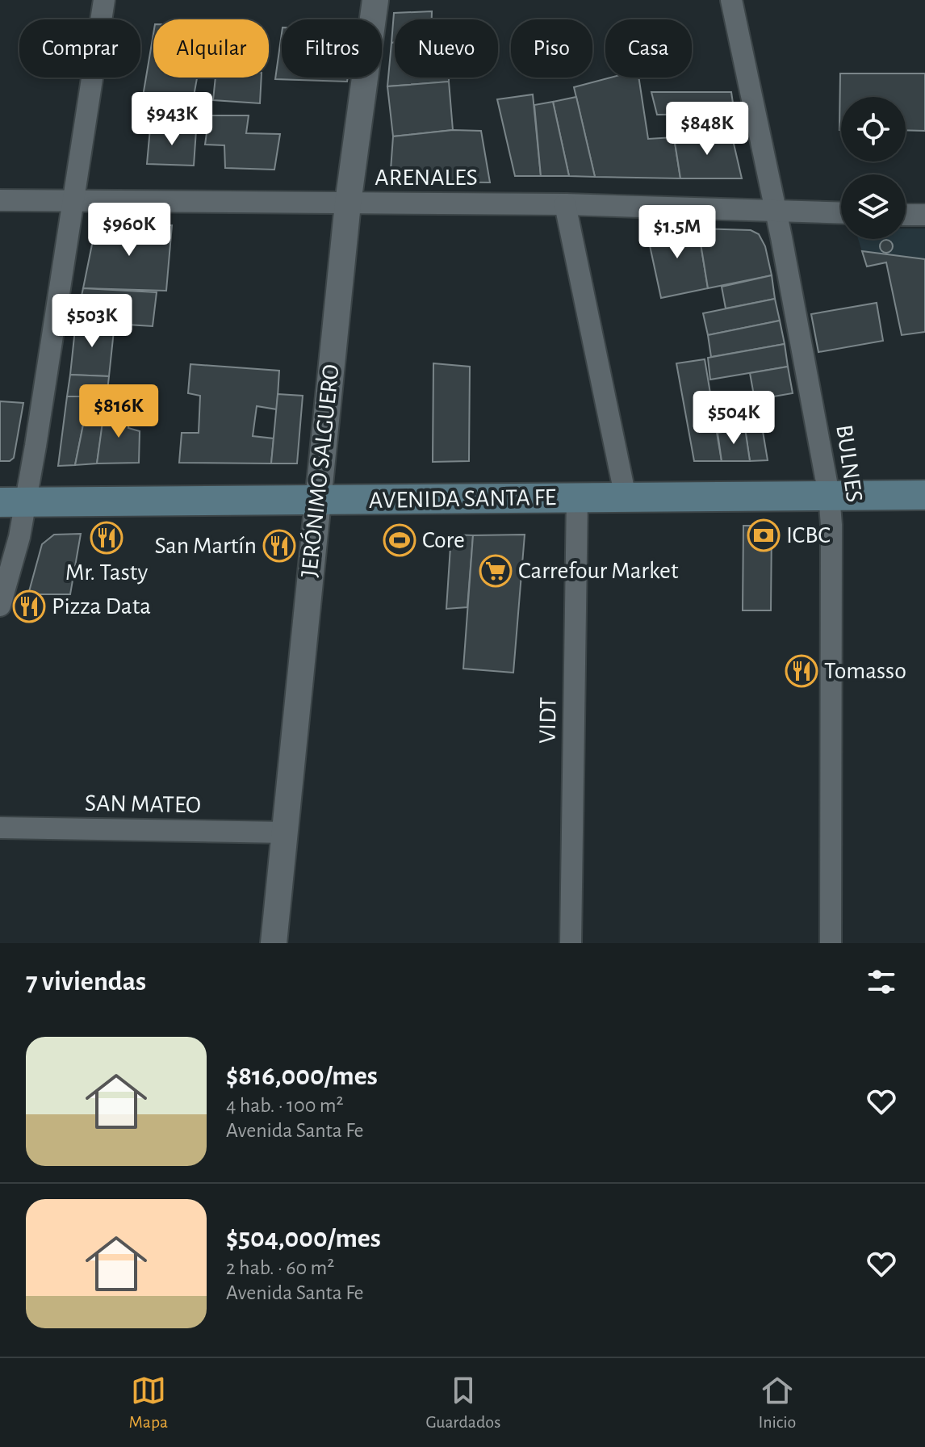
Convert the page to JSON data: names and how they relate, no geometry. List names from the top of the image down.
{
  "streets": {
    "main road": ["AVENIDA SANTA FE"],
    "street": [
      "ARENALES",
      "BULNES",
      "JERÓNIMO SALGUERO",
      "VIDT",
      "SAN MATEO"
    ]
  },
  "crossings": [
    ["ARENALES", "BULNES"],
    ["ARENALES", "JERÓNIMO SALGUERO"],
    ["BULNES", "AVENIDA SANTA FE"],
    ["JERÓNIMO SALGUERO", "AVENIDA SANTA FE"],
    ["JERÓNIMO SALGUERO", "SAN MATEO"],
    ["AVENIDA SANTA FE", "VIDT"]
  ],
  "places": {
    "bank": ["ICBC"],
    "restaurant": [
      "Mr. Tasty",
      "San Martín",
      "Pizza Data",
      "Tomasso"
    ],
    "sports": ["Core"],
    "supermarket": ["Carrefour Market"]
  },
  "page": {
    "chip": [
      "Comprar",
      "Alquilar",
      "Filtros",
      "Nuevo",
      "Piso",
      "Casa"
    ],
    "price": [
      "$943K",
      "$848K",
      "$960K",
      "$1.5M",
      "$503K",
      "$816K",
      "$504K"
    ],
    "heading": "7 viviendas",
    "list": [
      {
        "name": "$816,000/mes",
        "note": "4 hab. · 100 m² · Avenida Santa Fe"
      },
      {
        "name": "$504,000/mes",
        "note": "2 hab. · 60 m² · Avenida Santa Fe"
      }
    ],
    "tabs": ["Mapa", "Guardados", "Inicio"]
  }
}
